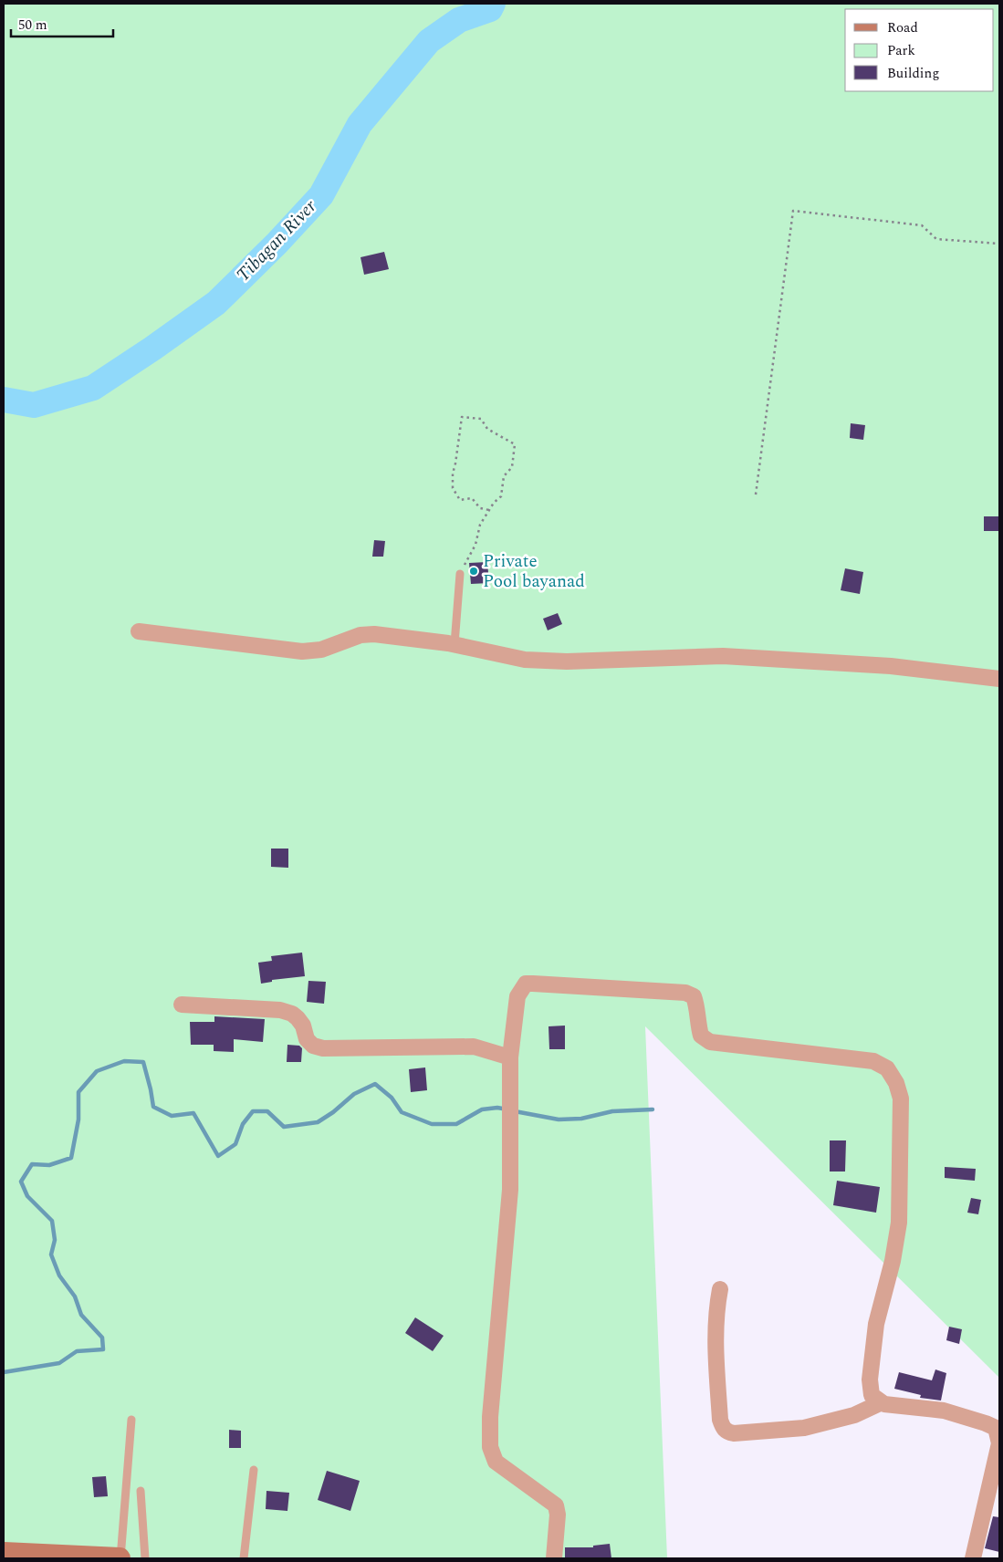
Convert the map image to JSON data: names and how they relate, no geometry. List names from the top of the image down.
{
  "water": ["Tibagan River"],
  "places": ["Private Pool bayanad"],
  "legend": ["Road", "Park", "Building"],
  "scale_bar": "50 m"
}
